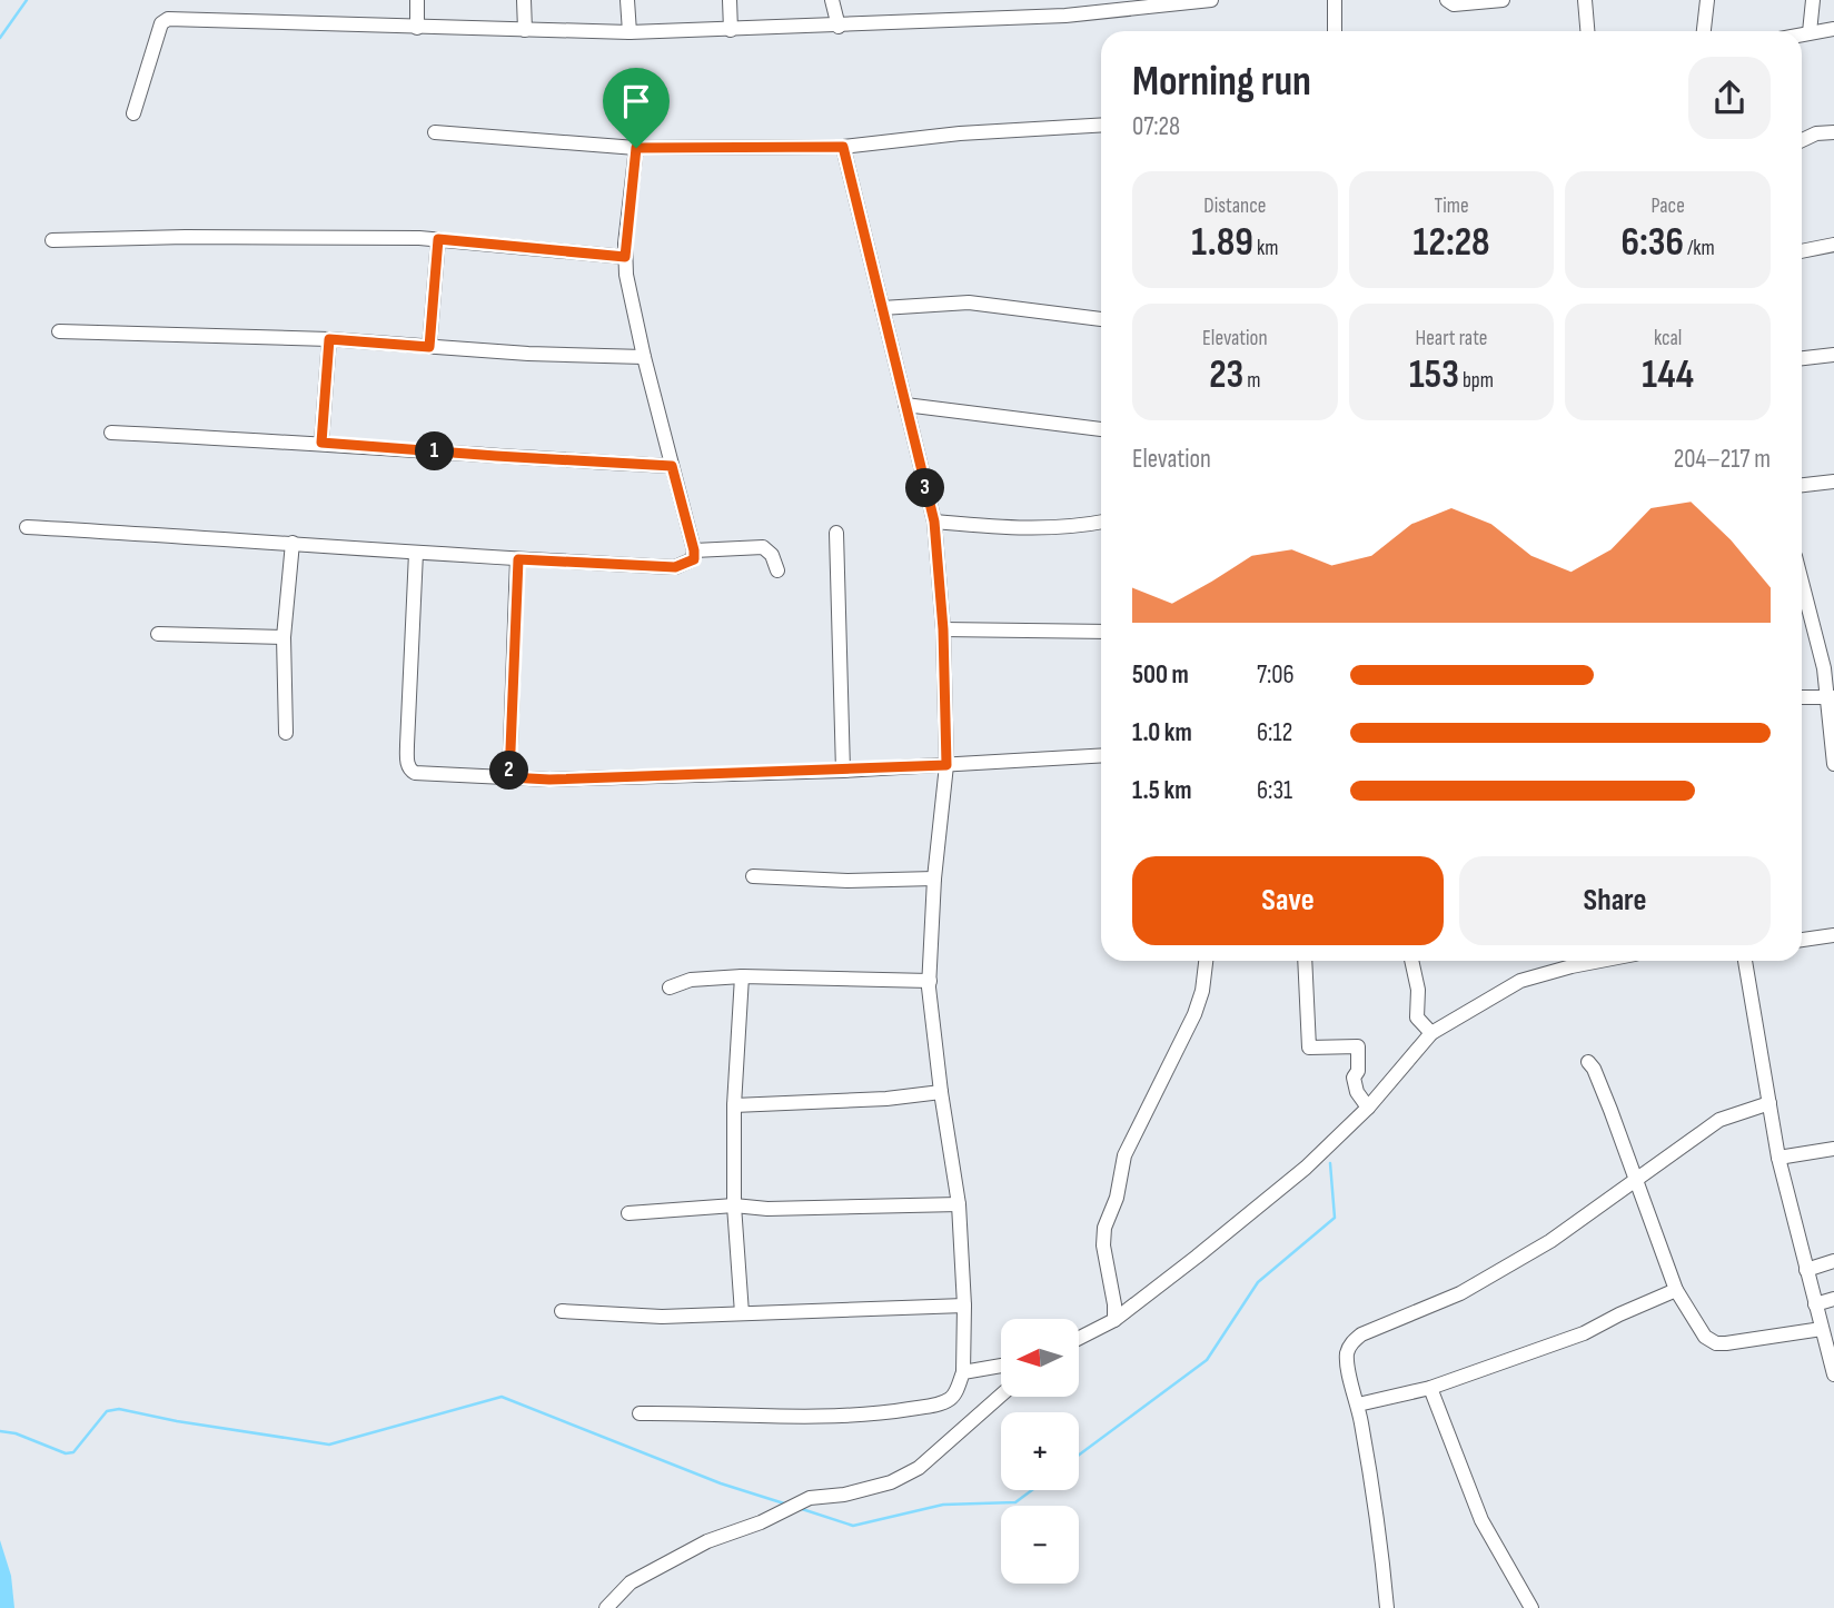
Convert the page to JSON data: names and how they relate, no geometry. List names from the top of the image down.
{
  "north": "left",
  "page": {
    "heading": ["Morning run", "07:28"],
    "stats": [
      ["Distance", "1.89 km"],
      ["Time", "12:28"],
      ["Pace", "6:36 /km"],
      ["Elevation", "23 m"],
      ["Heart rate", "153 bpm"],
      ["kcal", "144"]
    ],
    "chart": ["Elevation", "204–217 m"],
    "pins": ["1", "3", "2"],
    "list": [
      {
        "name": "500 m",
        "note": "7:06"
      },
      {
        "name": "1.0 km",
        "note": "6:12"
      },
      {
        "name": "1.5 km",
        "note": "6:31"
      }
    ],
    "buttons": ["Save", "Share"],
    "map_buttons": ["+", "−"]
  }
}
